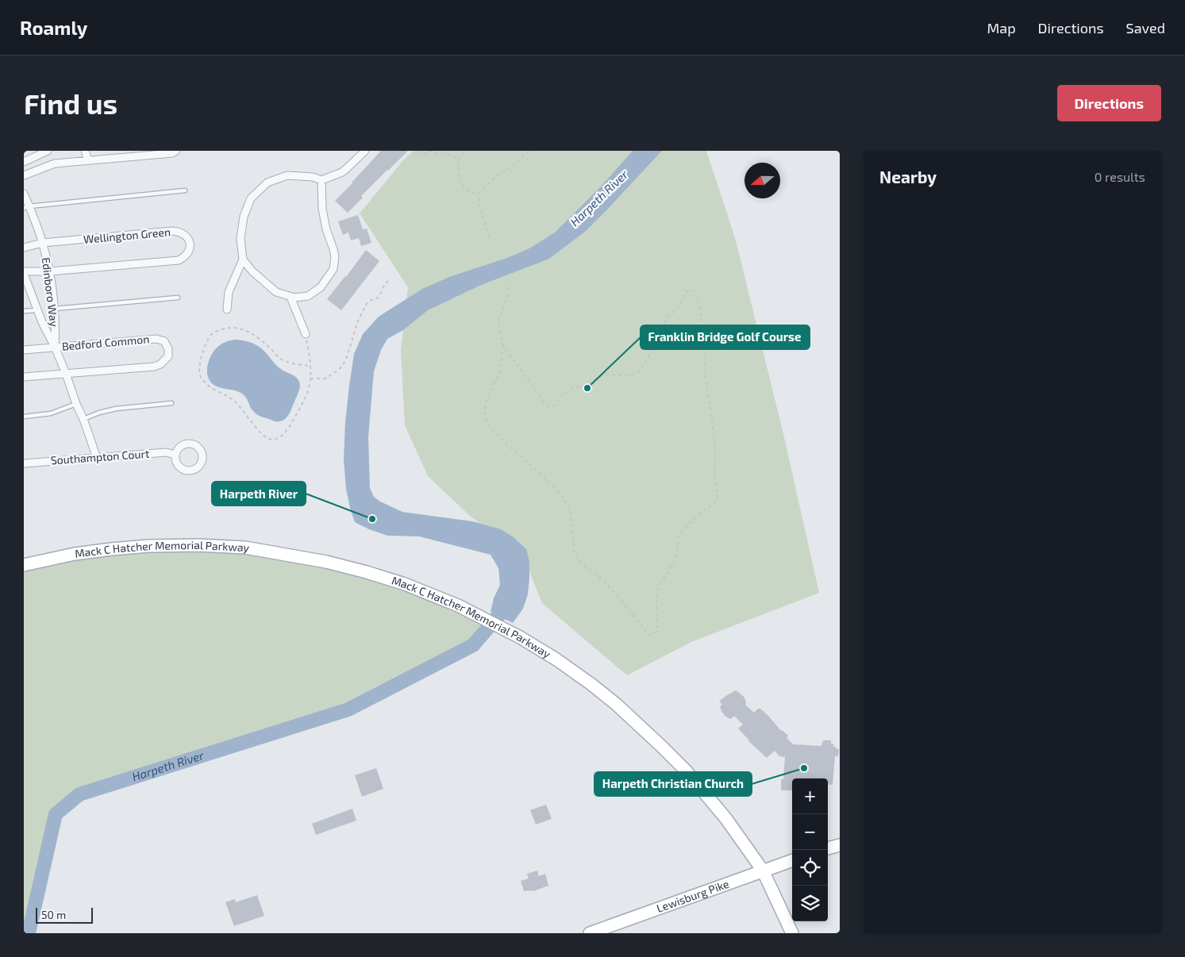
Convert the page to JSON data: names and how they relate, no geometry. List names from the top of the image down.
{
  "streets": {
    "main road": ["Mack C Hatcher Memorial Parkway", "Lewisburg Pike"],
    "street": [
      "Wellington Green",
      "Edinboro Way",
      "Bedford Common",
      "Southampton Court"
    ]
  },
  "crossings": [
    ["Wellington Green", "Edinboro Way"],
    ["Edinboro Way", "Bedford Common"],
    ["Edinboro Way", "Southampton Court"],
    ["Mack C Hatcher Memorial Parkway", "Lewisburg Pike"]
  ],
  "water": ["Harpeth River"],
  "places": ["Franklin Bridge Golf Course", "Harpeth River", "Harpeth Christian Church"],
  "scale_bar": "50 m",
  "north": "left",
  "page": {
    "header": "Roamly",
    "nav": ["Map", "Directions", "Saved"],
    "buttons": "Directions",
    "title": "Find us",
    "heading": ["Nearby", "0 results"],
    "map_buttons": ["+", "−"],
    "scale": "50 m"
  }
}
